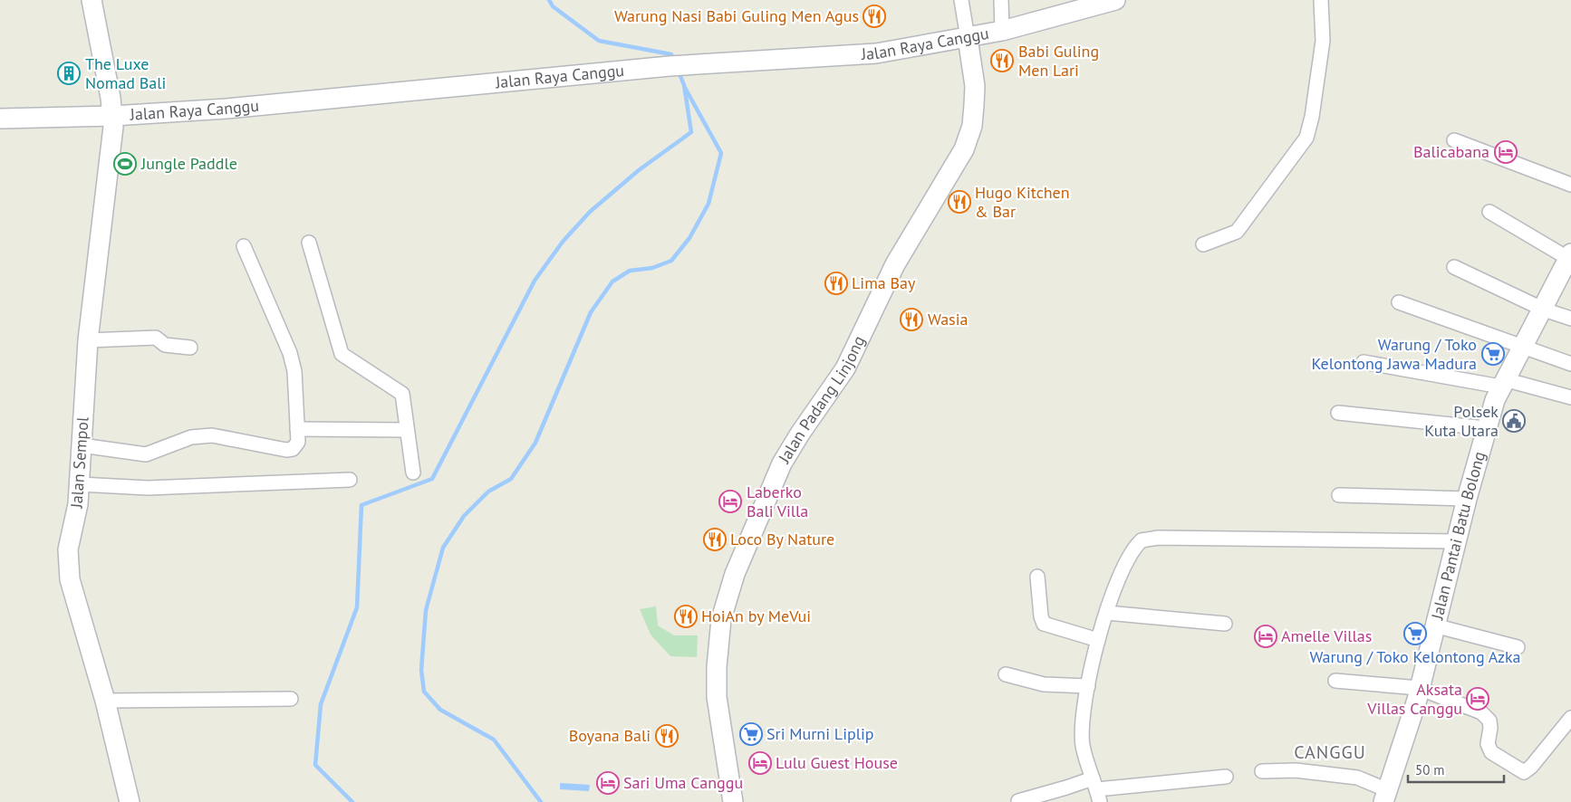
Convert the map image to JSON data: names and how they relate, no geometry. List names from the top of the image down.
{
  "streets": {
    "street": [
      "Jalan Raya Canggu",
      "Jalan Padang Linjong",
      "Jalan Sempol",
      "Jalan Pantai Batu Bolong"
    ]
  },
  "crossings": [
    ["Jalan Raya Canggu", "Jalan Padang Linjong"],
    ["Jalan Raya Canggu", "Jalan Sempol"]
  ],
  "districts": ["CANGGU"],
  "places": {
    "restaurant": [
      "Warung Nasi Babi Guling Men Agus",
      "Babi Guling Men Lari",
      "Hugo Kitchen & Bar",
      "Lima Bay",
      "Wasia",
      "Loco By Nature",
      "HoiAn by MeVui",
      "Boyana Bali"
    ],
    "building": ["The Luxe Nomad Bali"],
    "hotel": [
      "Balicabana",
      "Laberko Bali Villa",
      "Amelle Villas",
      "Aksata Villas Canggu",
      "Lulu Guest House",
      "Sari Uma Canggu"
    ],
    "sports": ["Jungle Paddle"],
    "supermarket": ["Warung / Toko Kelontong Jawa Madura", "Warung / Toko Kelontong Azka", "Sri Murni Liplip"],
    "public building": ["Polsek Kuta Utara"]
  },
  "scale_bar": "50 m"
}
